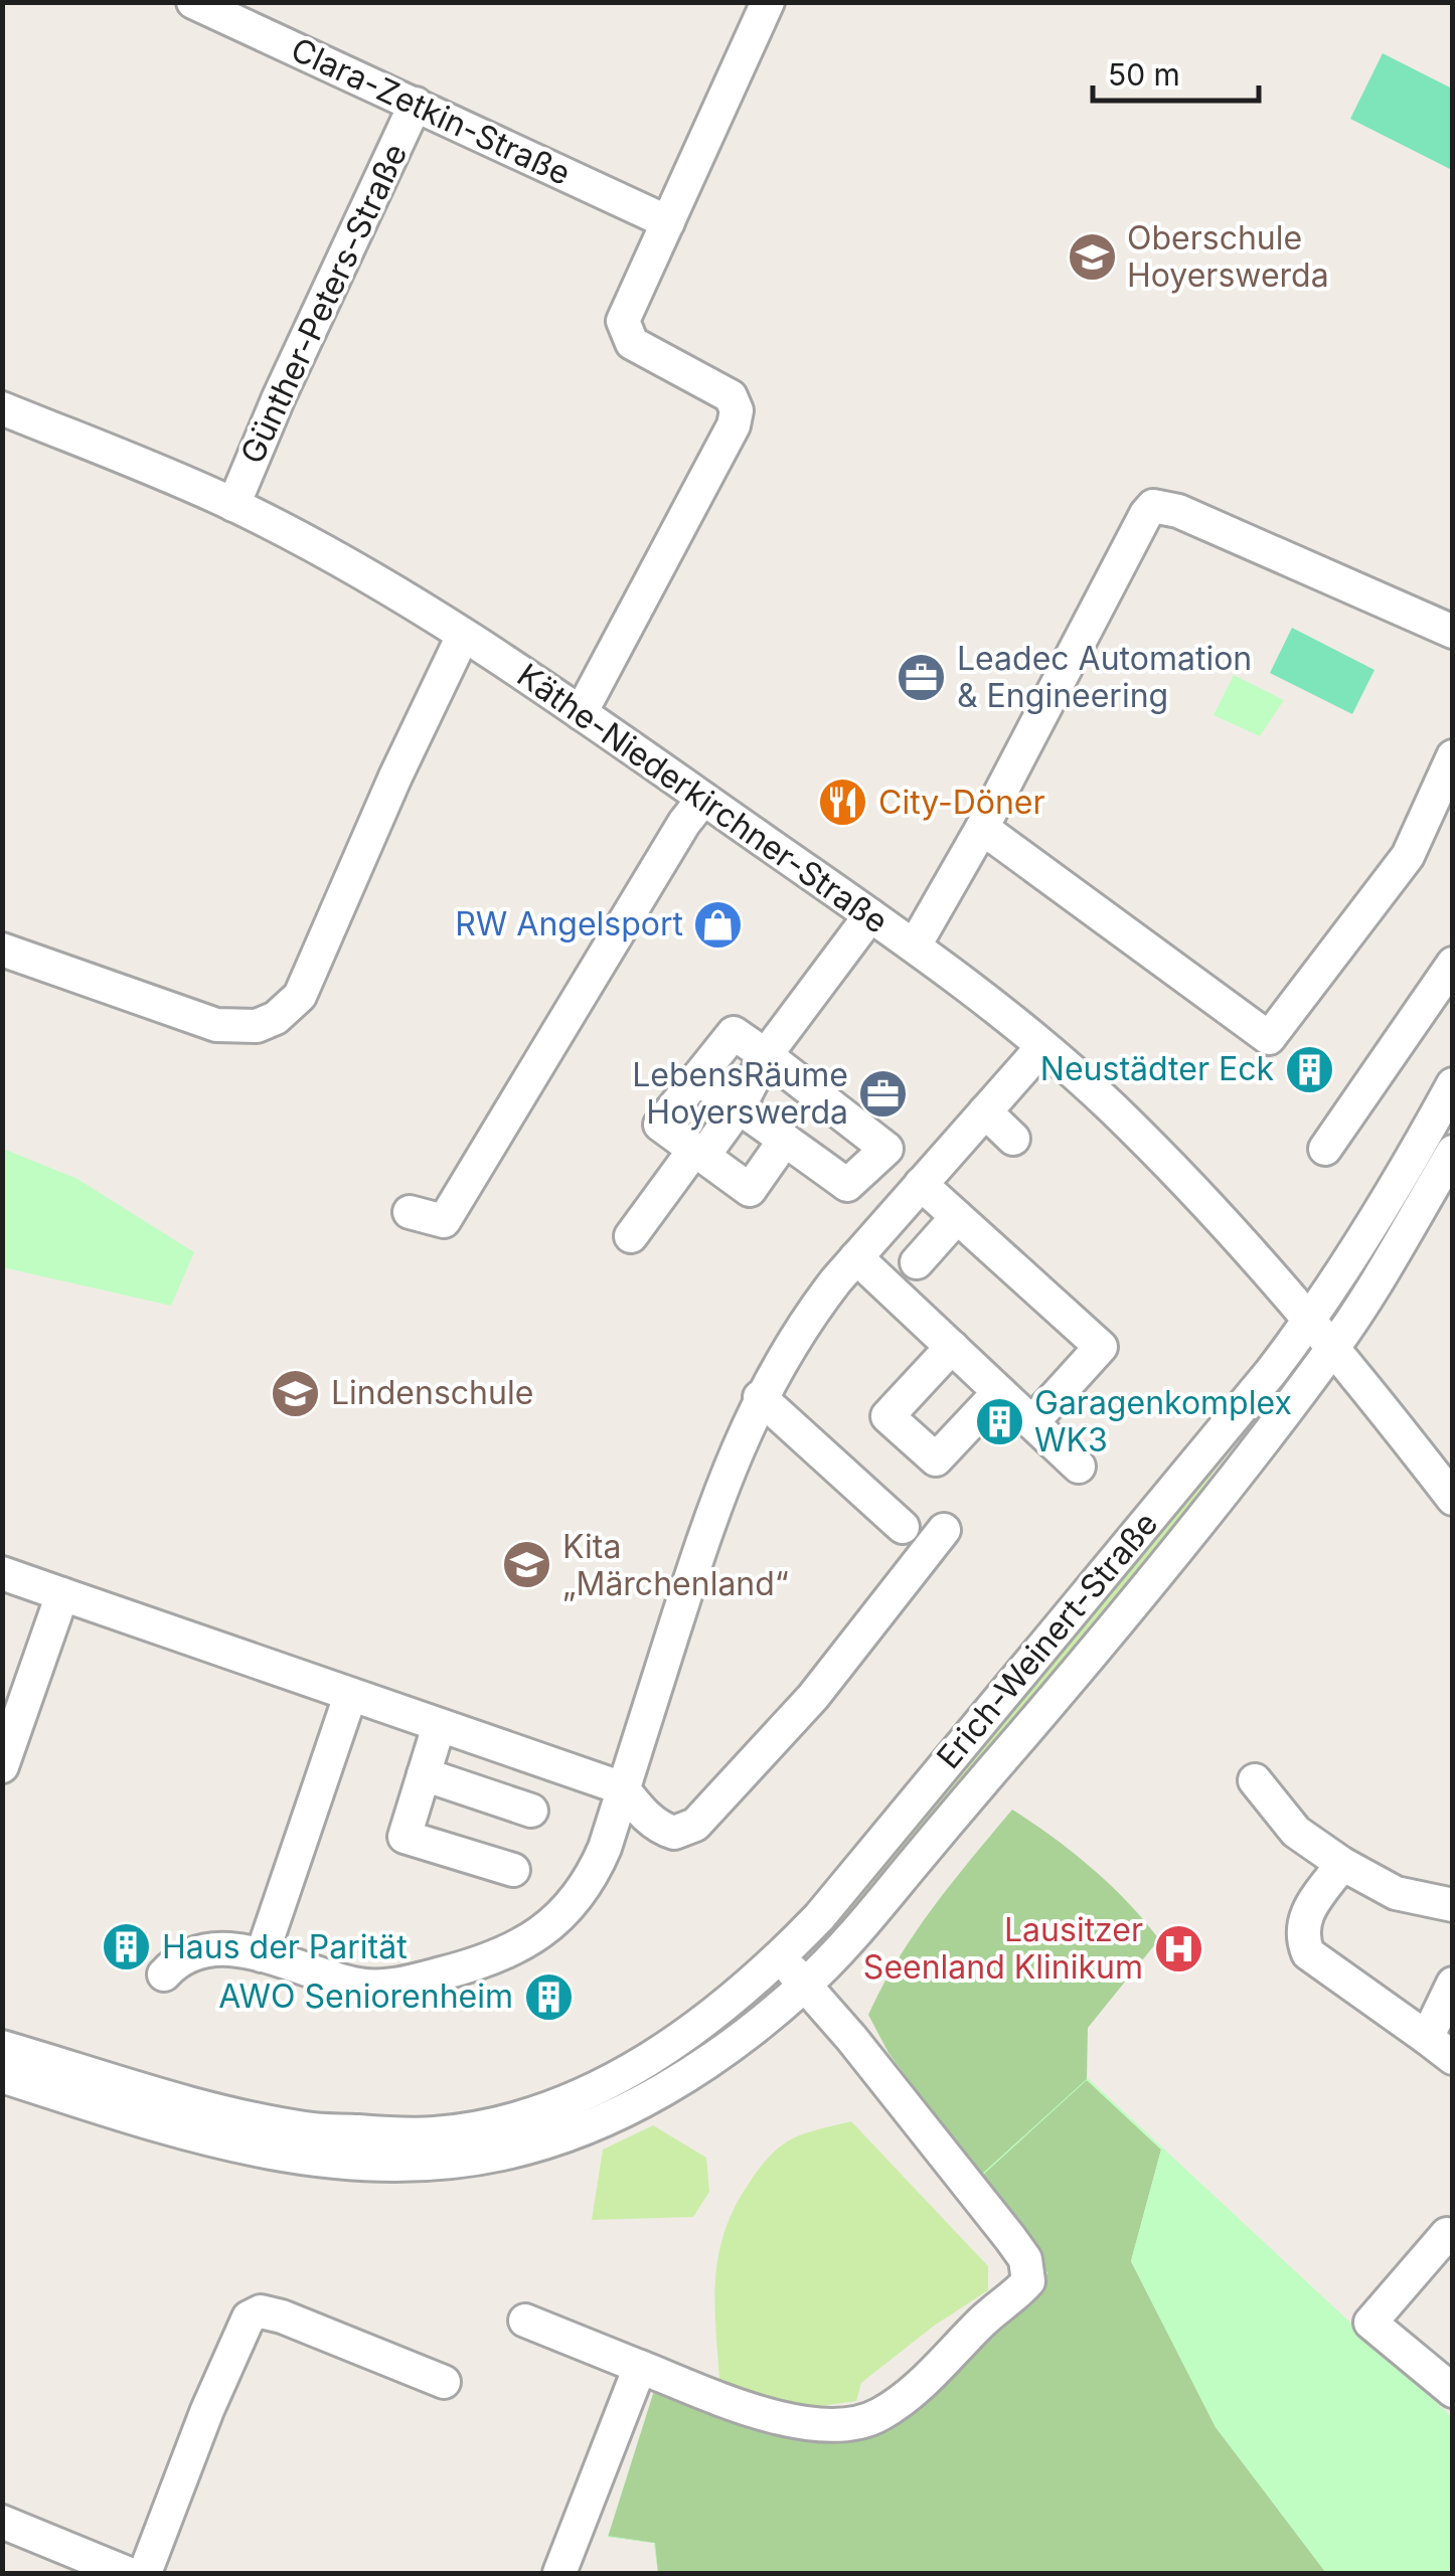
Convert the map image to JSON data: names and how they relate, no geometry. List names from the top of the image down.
{
  "streets": {
    "street": [
      "Clara-Zetkin-Straße",
      "Günther-Peters-Straße",
      "Käthe-Niederkirchner-Straße",
      "Erich-Weinert-Straße"
    ]
  },
  "crossings": [
    ["Clara-Zetkin-Straße", "Günther-Peters-Straße"],
    ["Günther-Peters-Straße", "Käthe-Niederkirchner-Straße"],
    ["Käthe-Niederkirchner-Straße", "Erich-Weinert-Straße"]
  ],
  "places": {
    "school or university": ["Oberschule Hoyerswerda", "Lindenschule", "Kita „Märchenland“"],
    "office": ["Leadec Automation & Engineering", "LebensRäume Hoyerswerda"],
    "restaurant": ["City-Döner"],
    "shop": ["RW Angelsport"],
    "building": [
      "Neustädter Eck",
      "Garagenkomplex WK3",
      "Haus der Parität",
      "AWO Seniorenheim"
    ],
    "hospital": ["Lausitzer Seenland Klinikum"]
  },
  "scale_bar": "50 m"
}
